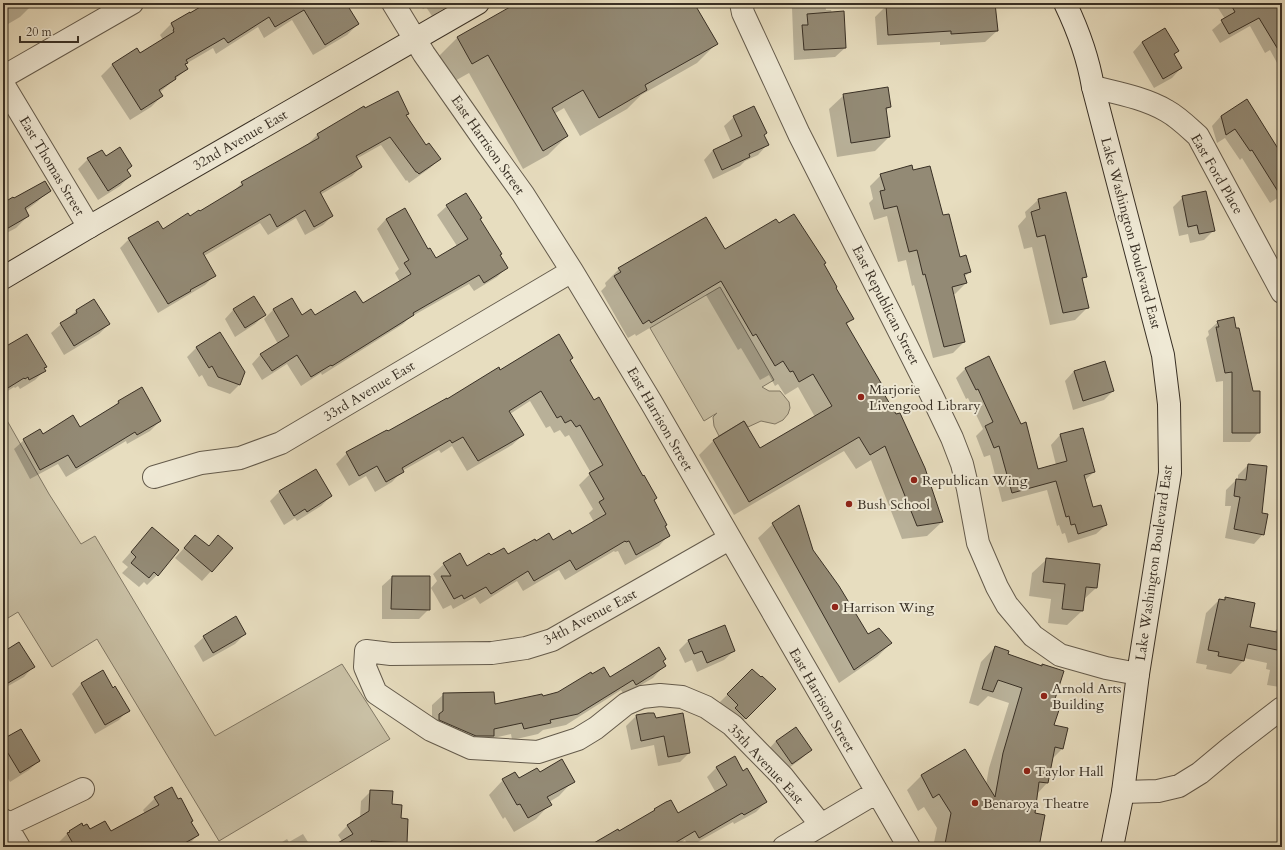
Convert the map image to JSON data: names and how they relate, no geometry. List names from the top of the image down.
{
  "streets": {
    "street": [
      "32nd Avenue East",
      "East Harrison Street",
      "East Thomas Street",
      "East Ford Place",
      "Lake Washington Boulevard East",
      "East Republican Street",
      "33rd Avenue East",
      "34th Avenue East",
      "35th Avenue East"
    ]
  },
  "crossings": [
    ["32nd Avenue East", "East Harrison Street"],
    ["32nd Avenue East", "East Thomas Street"],
    ["East Harrison Street", "33rd Avenue East"],
    ["East Harrison Street", "34th Avenue East"],
    ["East Ford Place", "Lake Washington Boulevard East"],
    ["Lake Washington Boulevard East", "East Republican Street"],
    ["34th Avenue East", "35th Avenue East"]
  ],
  "places": [
    "Marjorie Livengood Library",
    "Republican Wing",
    "Bush School",
    "Harrison Wing",
    "Arnold Arts Building",
    "Taylor Hall",
    "Benaroya Theatre"
  ],
  "scale_bar": "20 m"
}
